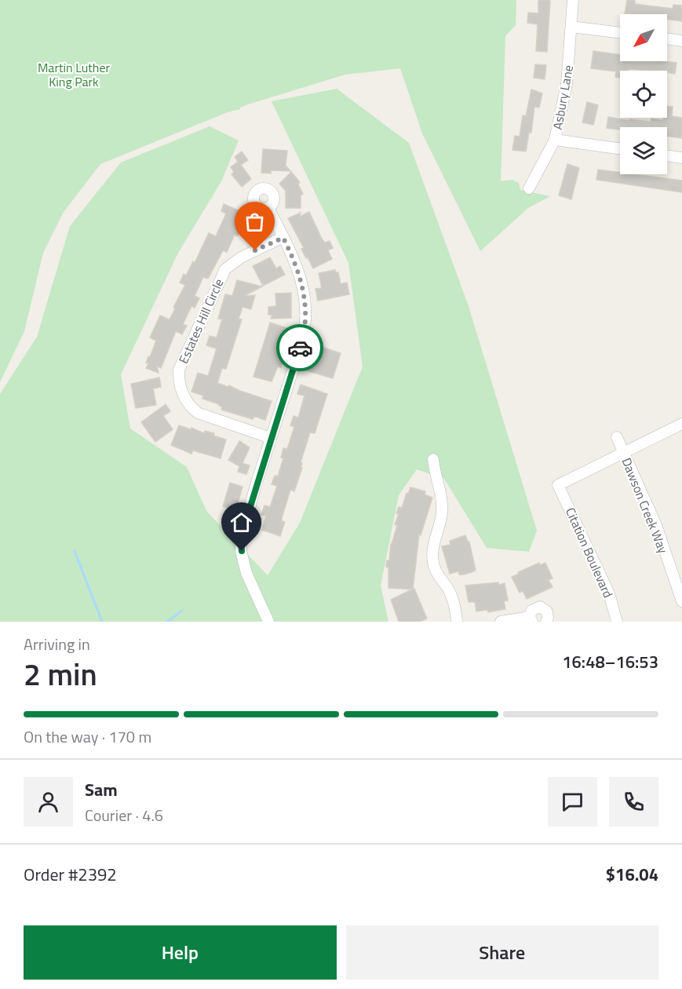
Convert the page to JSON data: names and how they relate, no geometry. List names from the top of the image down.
{
  "streets": {
    "street": [
      "Asbury Lane",
      "Estates Hill Circle",
      "Dawson Creek Way",
      "Citation Boulevard"
    ]
  },
  "crossings": [
    ["Dawson Creek Way", "Citation Boulevard"]
  ],
  "parks": ["Martin Luther King Park"],
  "north": "bottom left",
  "page": {
    "heading": ["2 min", "Arriving in", "16:48–16:53"],
    "panel": [
      "Sam",
      "Courier · 4.6",
      "Order #2392",
      "$16.04"
    ],
    "bar": "On the way · 170 m",
    "buttons": ["Help", "Share"]
  }
}
